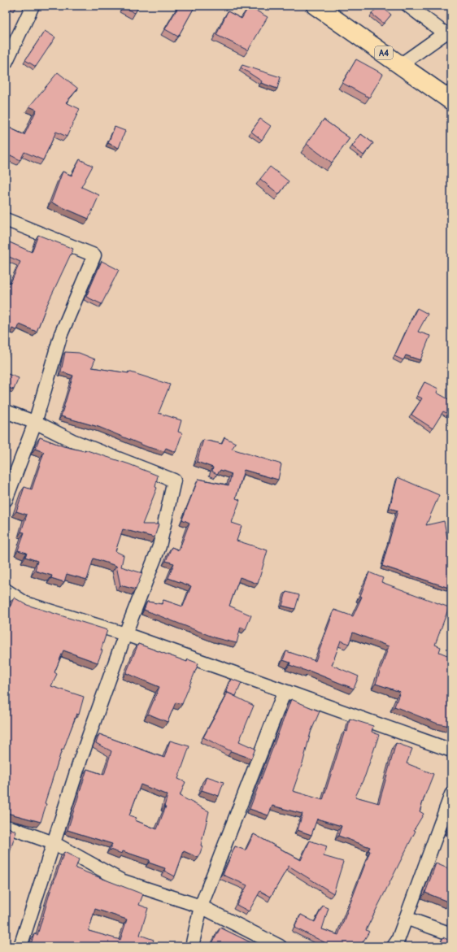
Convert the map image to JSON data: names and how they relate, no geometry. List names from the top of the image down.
{
  "streets": {
    "highway": ["A4"]
  }
}
